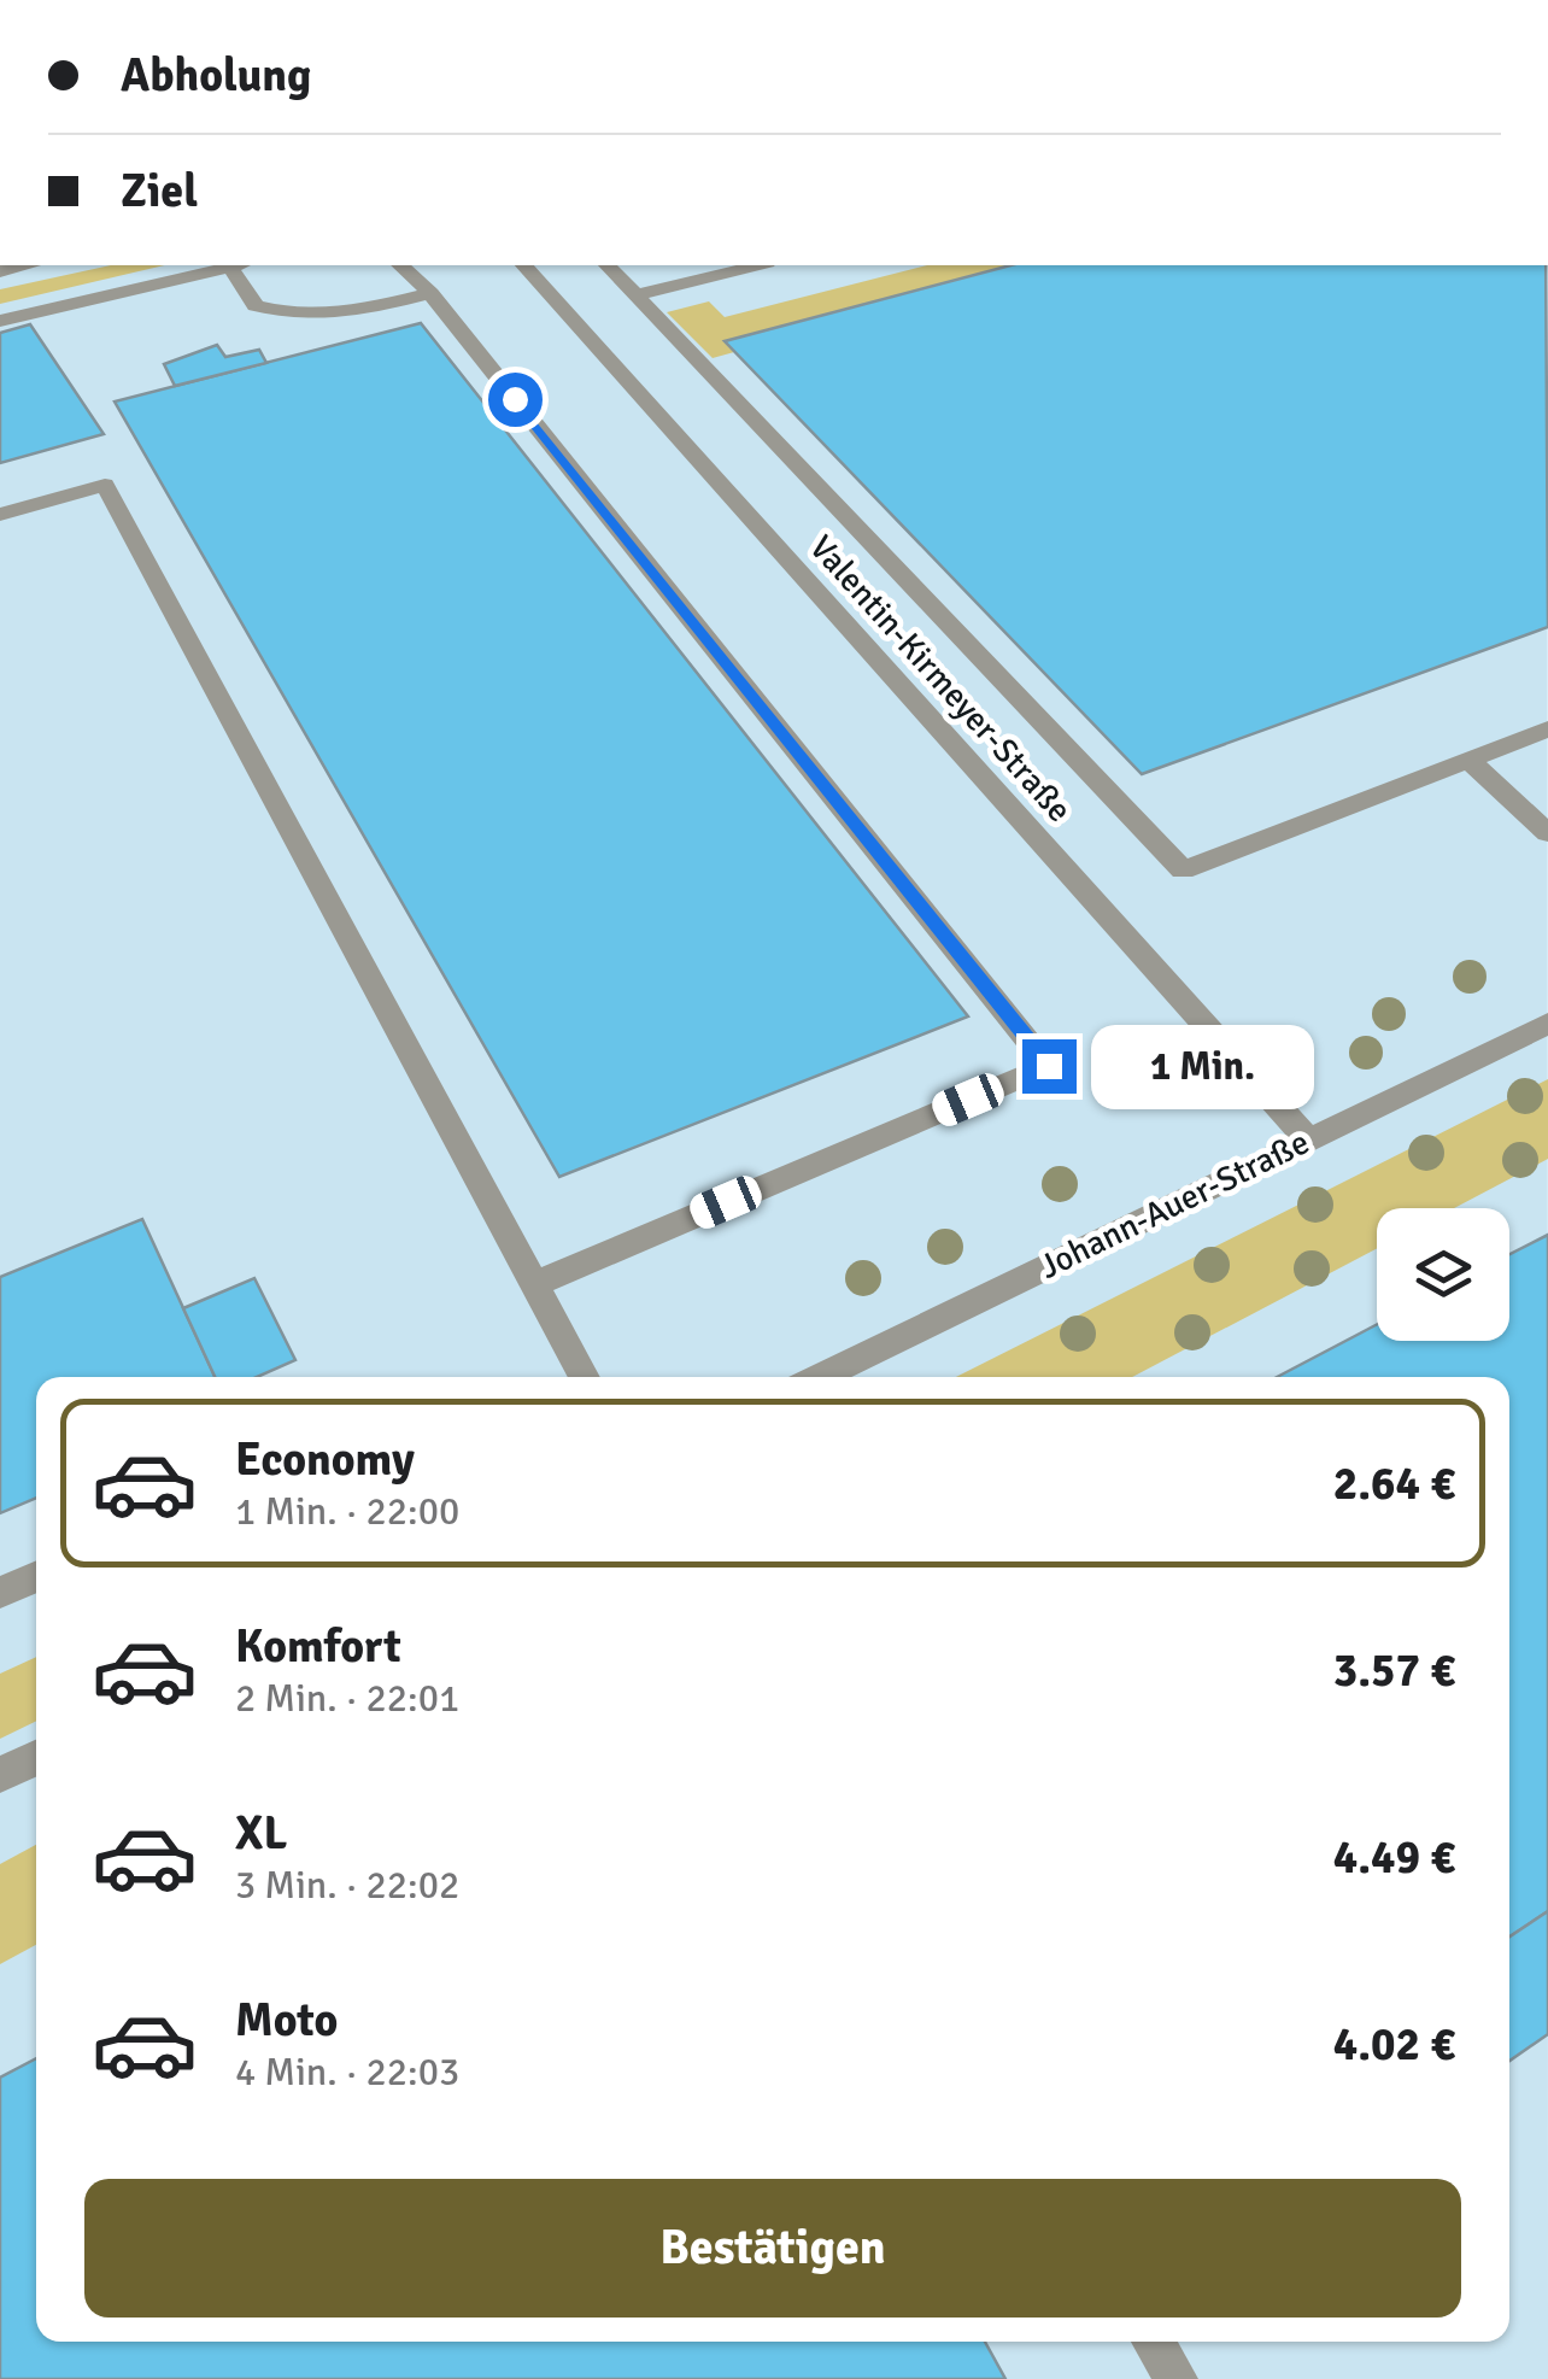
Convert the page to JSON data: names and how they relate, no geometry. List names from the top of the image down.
{
  "streets": {
    "street": ["Valentin-Kirmeyer-Straße", "Johann-Auer-Straße"]
  },
  "crossings": [
    ["Valentin-Kirmeyer-Straße", "Johann-Auer-Straße"]
  ],
  "page": {
    "banner": ["Abholung", "Ziel"],
    "bubble": "1 Min.",
    "list": [
      {
        "name": "Economy",
        "note": "1 Min. · 22:00",
        "value": "2.64 €"
      },
      {
        "name": "Komfort",
        "note": "2 Min. · 22:01",
        "value": "3.57 €"
      },
      {
        "name": "XL",
        "note": "3 Min. · 22:02",
        "value": "4.49 €"
      },
      {
        "name": "Moto",
        "note": "4 Min. · 22:03",
        "value": "4.02 €"
      }
    ],
    "buttons": "Bestätigen"
  }
}
